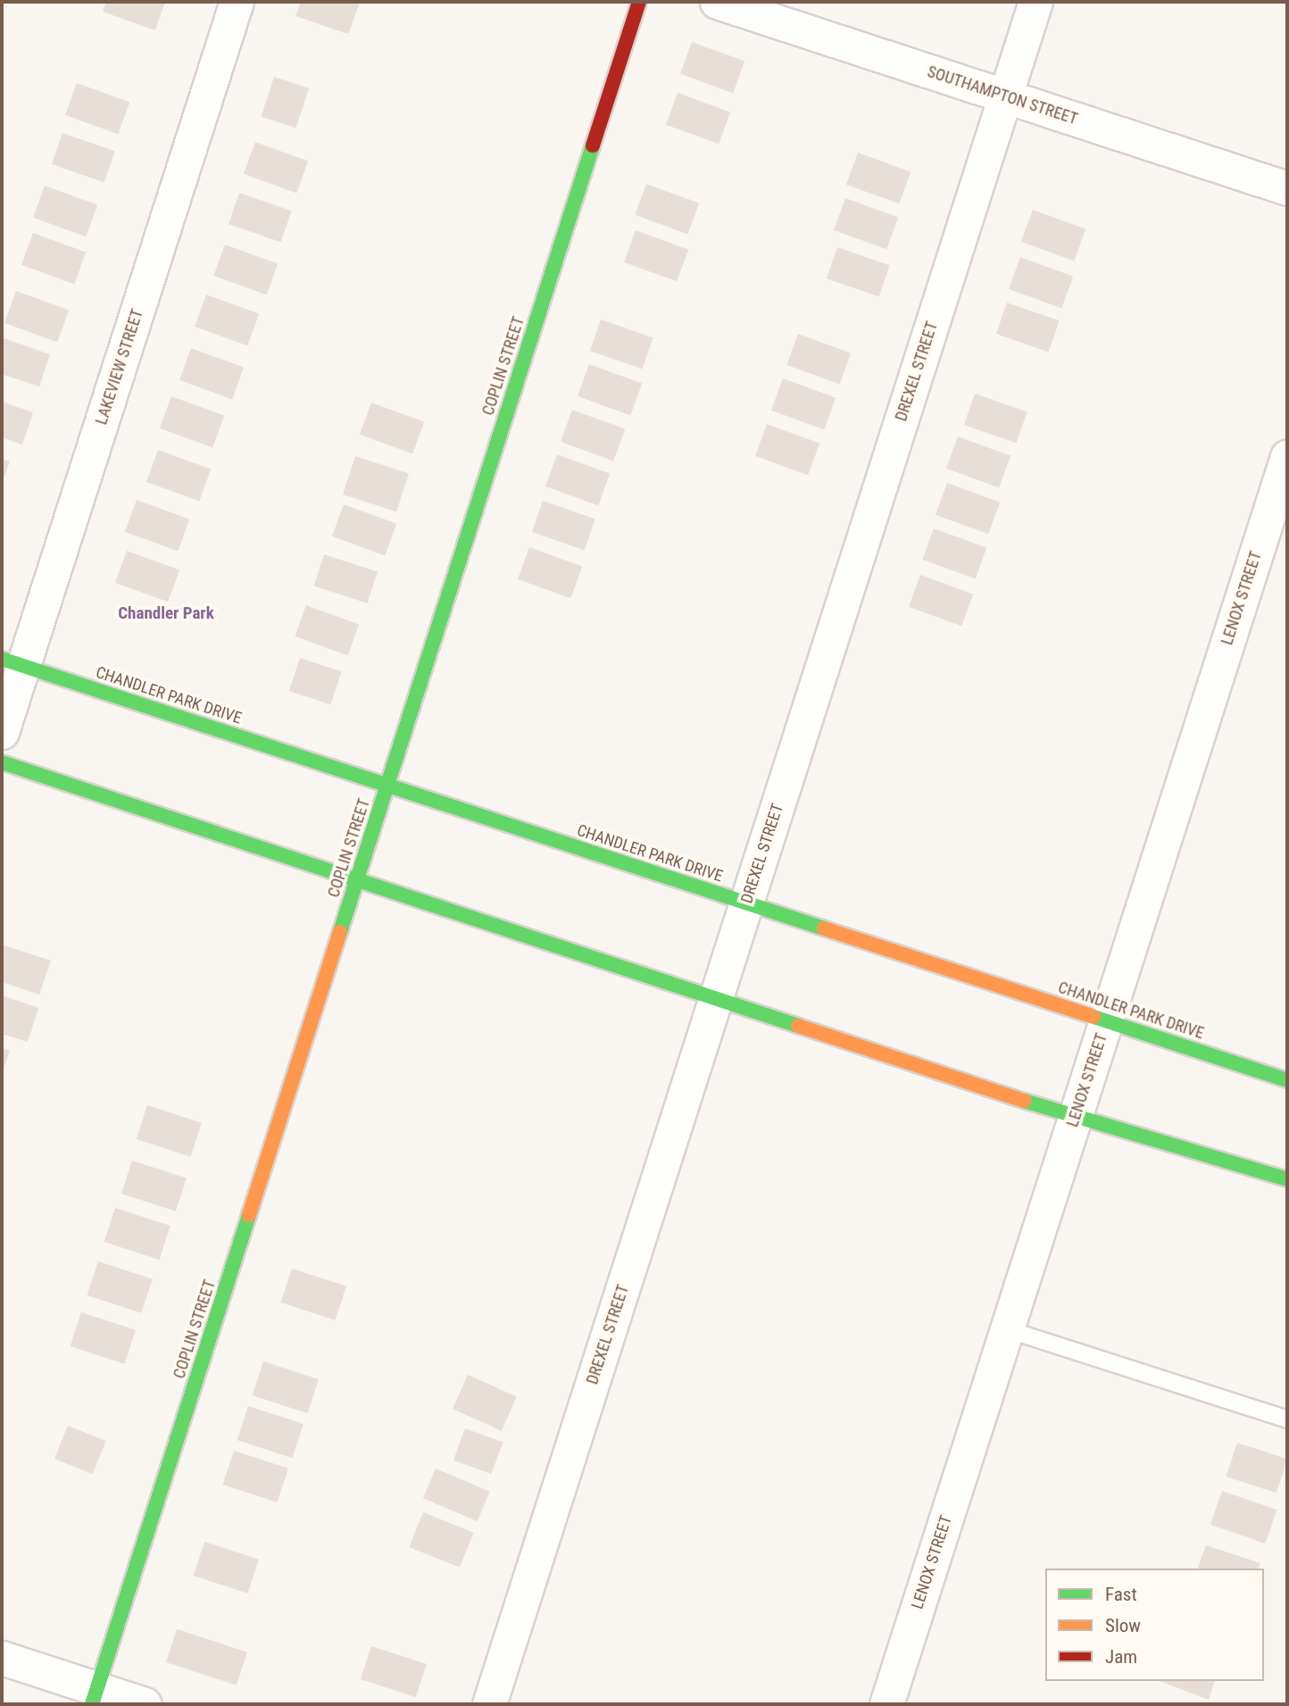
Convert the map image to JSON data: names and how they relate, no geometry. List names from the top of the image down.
{
  "streets": {
    "street": [
      "SOUTHAMPTON STREET",
      "COPLIN STREET",
      "LAKEVIEW STREET",
      "DREXEL STREET",
      "LENOX STREET",
      "CHANDLER PARK DRIVE"
    ]
  },
  "crossings": [
    ["SOUTHAMPTON STREET", "DREXEL STREET"],
    ["COPLIN STREET", "CHANDLER PARK DRIVE"],
    ["LAKEVIEW STREET", "CHANDLER PARK DRIVE"],
    ["DREXEL STREET", "CHANDLER PARK DRIVE"],
    ["LENOX STREET", "CHANDLER PARK DRIVE"]
  ],
  "districts": ["Chandler Park"],
  "legend": ["Fast", "Slow", "Jam"]
}
